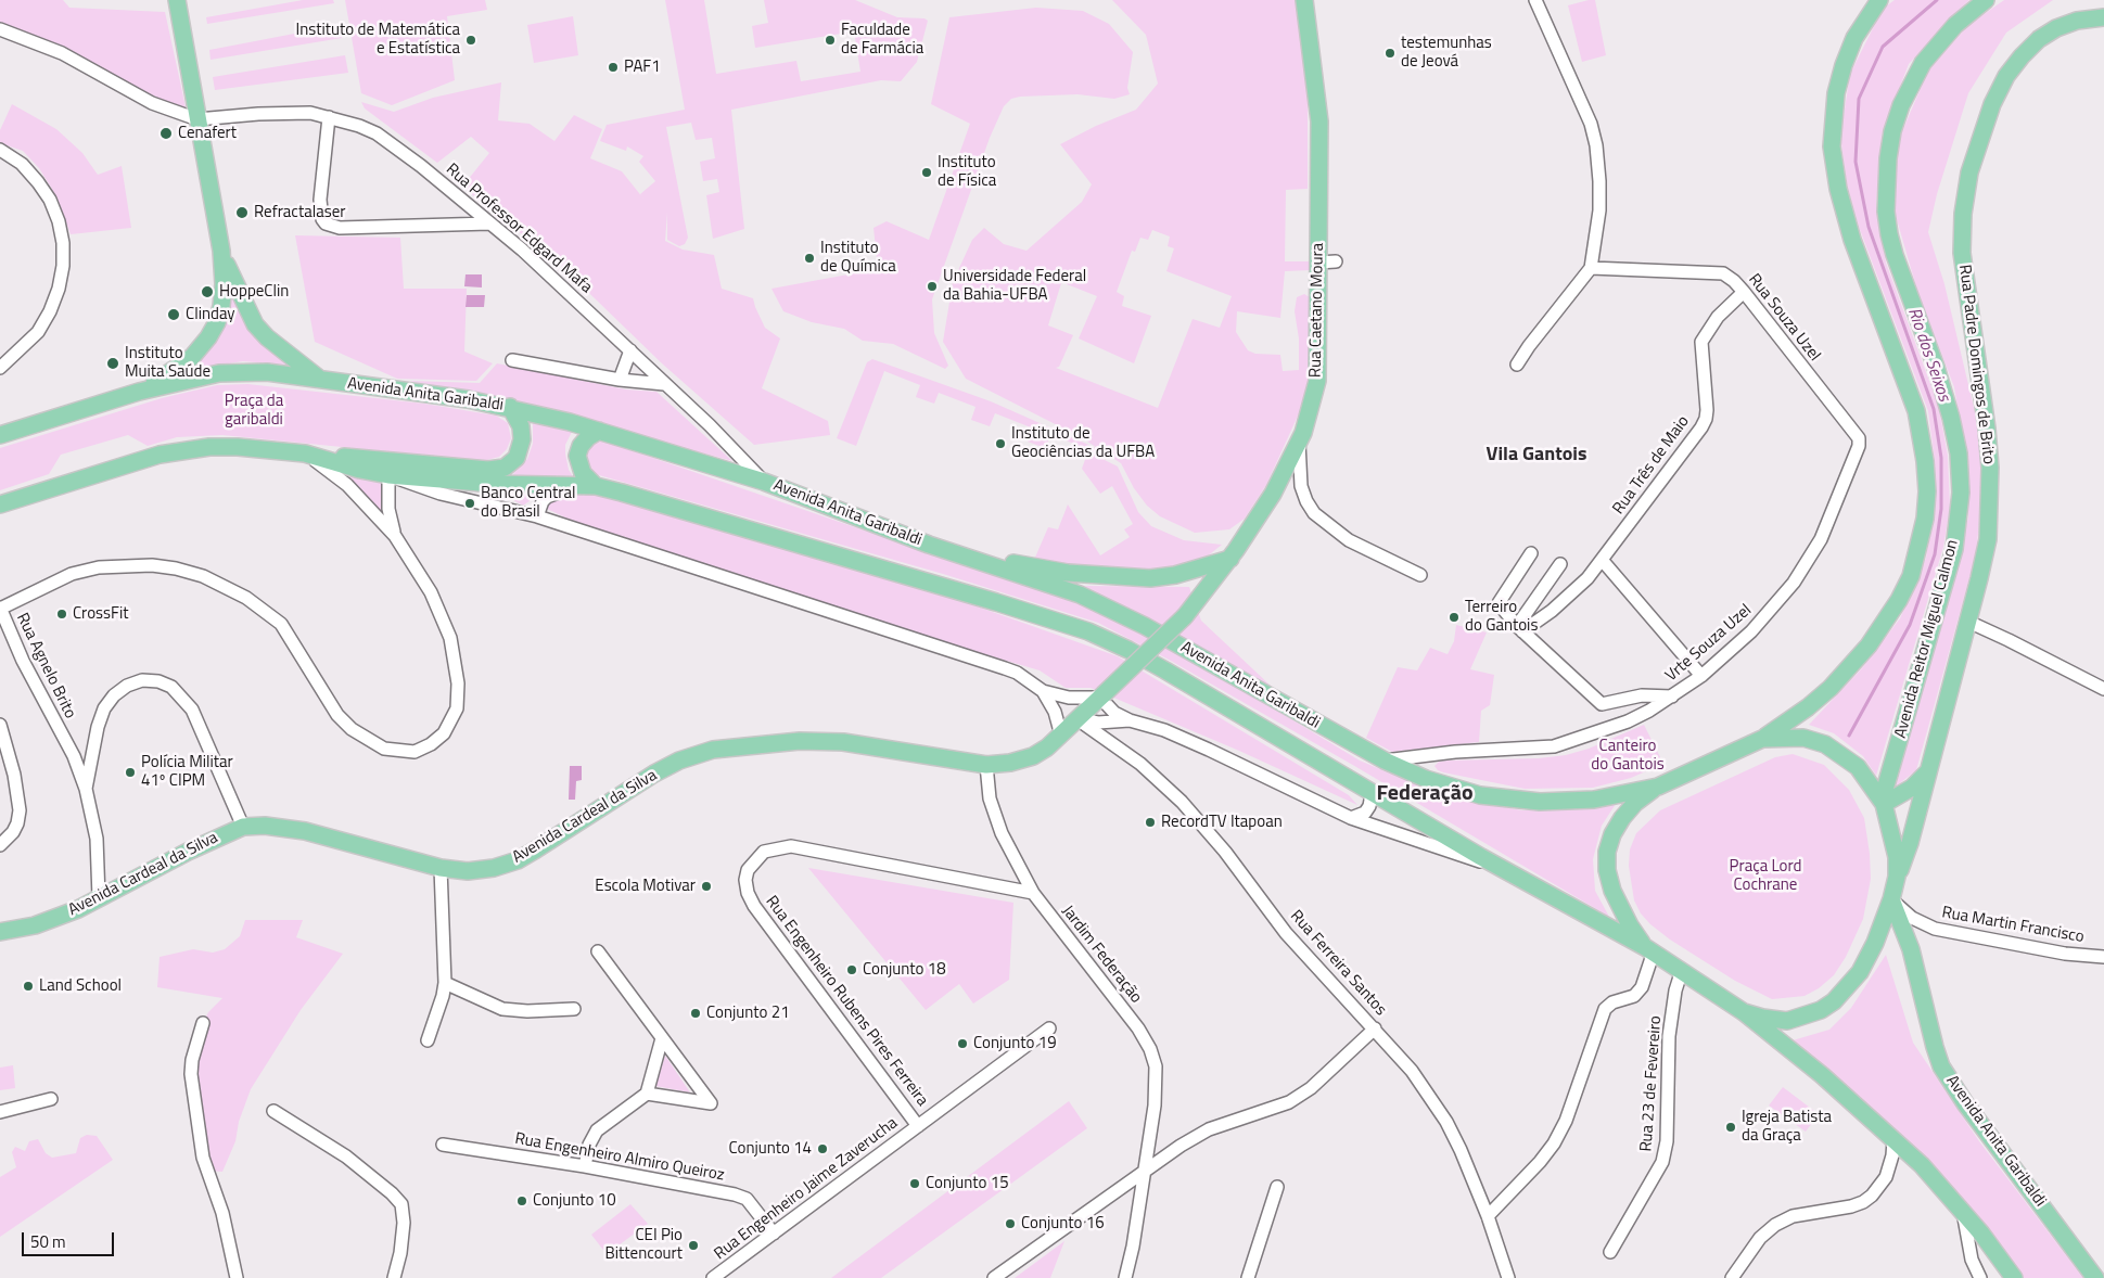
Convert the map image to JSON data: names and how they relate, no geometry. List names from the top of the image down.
{
  "streets": {
    "main road": [
      "Rua Caetano Moura",
      "Rua Padre Domingos de Brito",
      "Avenida Anita Garibaldi",
      "Avenida Reitor Miguel Calmon",
      "Avenida Cardeal da Silva"
    ],
    "street": [
      "Rua Professor Edgard Mafa",
      "Rua Souza Uzel",
      "Rua Três de Maio",
      "Vrte Souza Uzel",
      "Rua Agnelo Brito",
      "Rua Martin Francisco",
      "Jardim Federação",
      "Rua Ferreira Santos",
      "Rua Engenheiro Rubens Pires Ferreira",
      "Rua 23 de Fevereiro",
      "Rua Engenheiro Almiro Queiroz",
      "Rua Engenheiro Jaime Zaverucha"
    ]
  },
  "crossings": [
    ["Rua Professor Edgard Mafa", "Avenida Anita Garibaldi"],
    ["Rua Caetano Moura", "Avenida Anita Garibaldi"],
    ["Rua Caetano Moura", "Avenida Cardeal da Silva"],
    ["Rua Souza Uzel", "Rua Três de Maio"],
    ["Rua Souza Uzel", "Vrte Souza Uzel"],
    ["Rua Padre Domingos de Brito", "Avenida Anita Garibaldi"],
    ["Avenida Anita Garibaldi", "Avenida Reitor Miguel Calmon"],
    ["Avenida Anita Garibaldi", "Vrte Souza Uzel"],
    ["Avenida Anita Garibaldi", "Rua Agnelo Brito"],
    ["Avenida Anita Garibaldi", "Avenida Cardeal da Silva"],
    ["Avenida Anita Garibaldi", "Rua Martin Francisco"],
    ["Avenida Anita Garibaldi", "Rua Ferreira Santos"],
    ["Avenida Anita Garibaldi", "Rua 23 de Fevereiro"],
    ["Rua Agnelo Brito", "Avenida Cardeal da Silva"],
    ["Avenida Cardeal da Silva", "Jardim Federação"],
    ["Avenida Cardeal da Silva", "Rua Ferreira Santos"],
    ["Jardim Federação", "Rua Engenheiro Rubens Pires Ferreira"],
    ["Rua Engenheiro Rubens Pires Ferreira", "Rua Engenheiro Jaime Zaverucha"],
    ["Rua Engenheiro Almiro Queiroz", "Rua Engenheiro Jaime Zaverucha"]
  ],
  "districts": ["Vila Gantois", "Federação"],
  "water": ["Rio dos Seixos"],
  "parks": ["Praça da garibaldi", "Canteiro do Gantois", "Praça Lord Cochrane"],
  "places": [
    "Instituto de Matemática e Estatística",
    "Faculdade de Farmácia",
    "testemunhas de Jeová",
    "PAF1",
    "Cenafert",
    "Instituto de Física",
    "Refractalaser",
    "Instituto de Química",
    "Universidade Federal da Bahia-UFBA",
    "HoppeClin",
    "Clinday",
    "Instituto Muita Saúde",
    "Instituto de Geociências da UFBA",
    "Banco Central do Brasil",
    "CrossFit",
    "Terreiro do Gantois",
    "Polícia Militar 41º CIPM",
    "RecordTV Itapoan",
    "Escola Motivar",
    "Conjunto 18",
    "Land School",
    "Conjunto 21",
    "Conjunto 19",
    "Igreja Batista da Graça",
    "Conjunto 14",
    "Conjunto 15",
    "Conjunto 10",
    "Conjunto 16",
    "CEI Pio Bittencourt"
  ],
  "scale_bar": "50 m"
}
